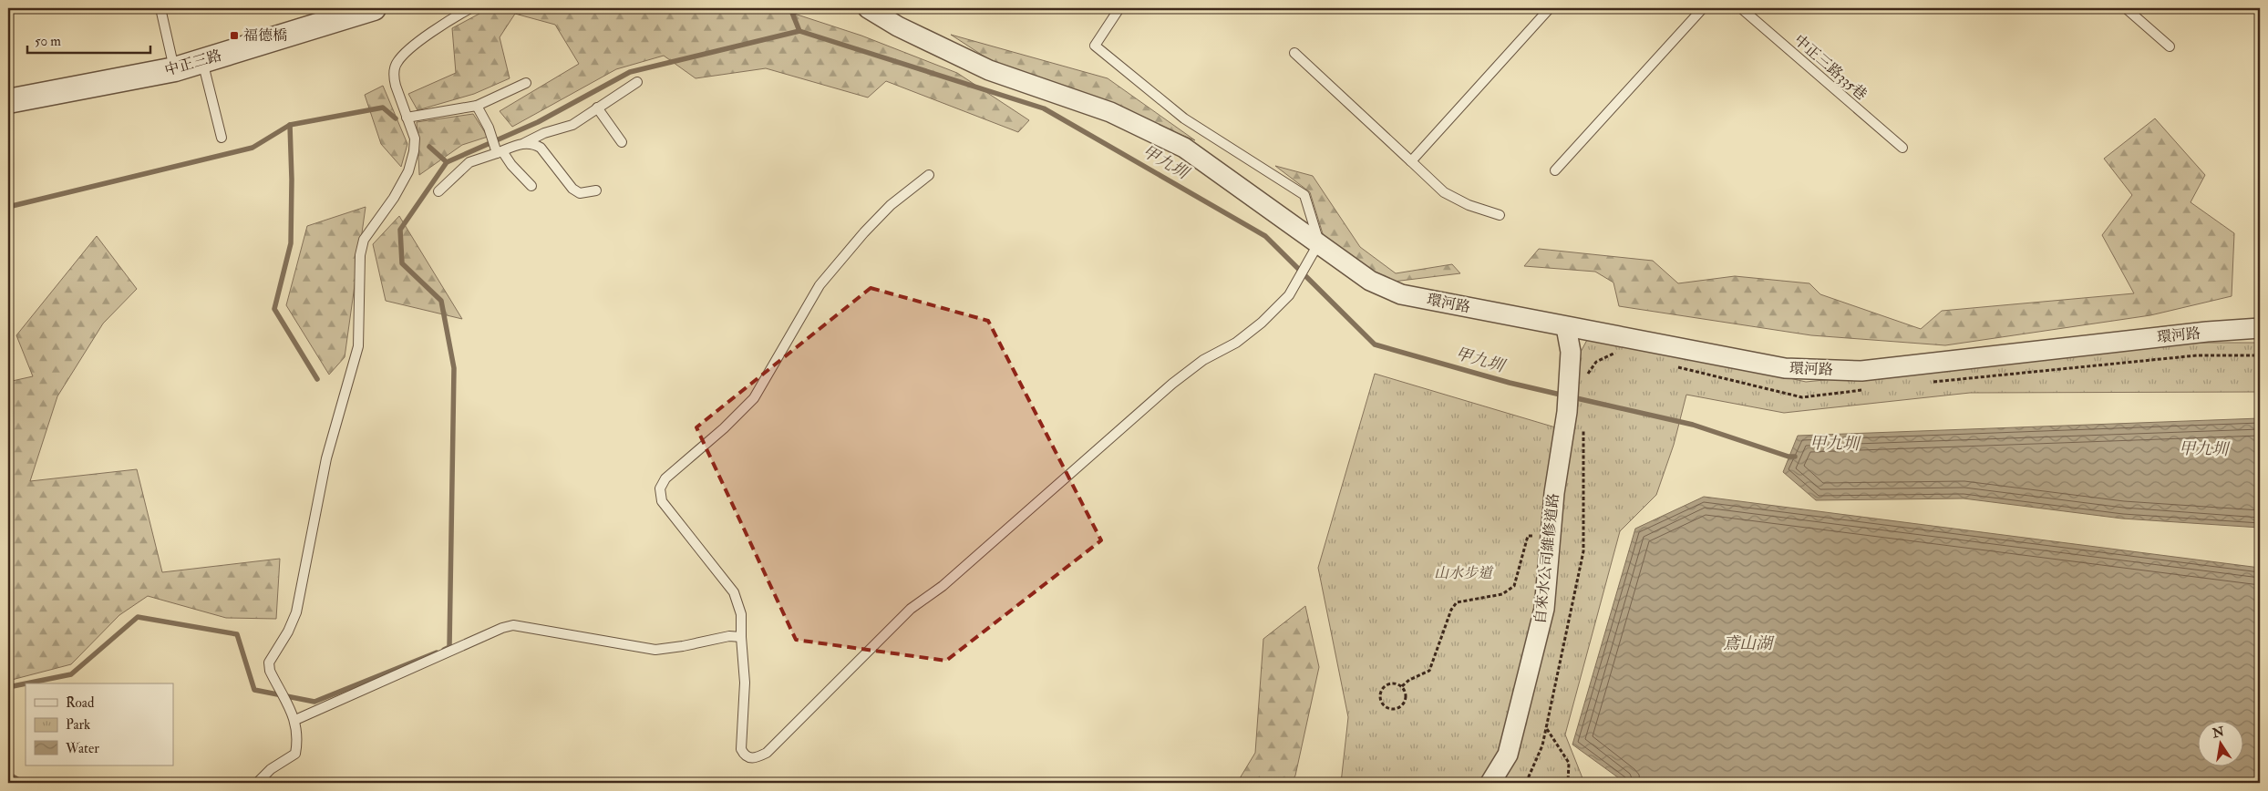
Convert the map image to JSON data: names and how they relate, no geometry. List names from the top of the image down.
{
  "streets": {
    "street": ["中正三路", "環河路", "自來水公司維修道路"],
    "lane": ["中正三路335巷"]
  },
  "crossings": [
    ["環河路", "自來水公司維修道路"]
  ],
  "water": ["甲九圳", "鳶山湖"],
  "parks": ["山水步道"],
  "places": {
    "transit": ["福德橋"]
  },
  "legend": ["Road", "Park", "Water"],
  "scale_bar": "50 m",
  "north": "top"
}
